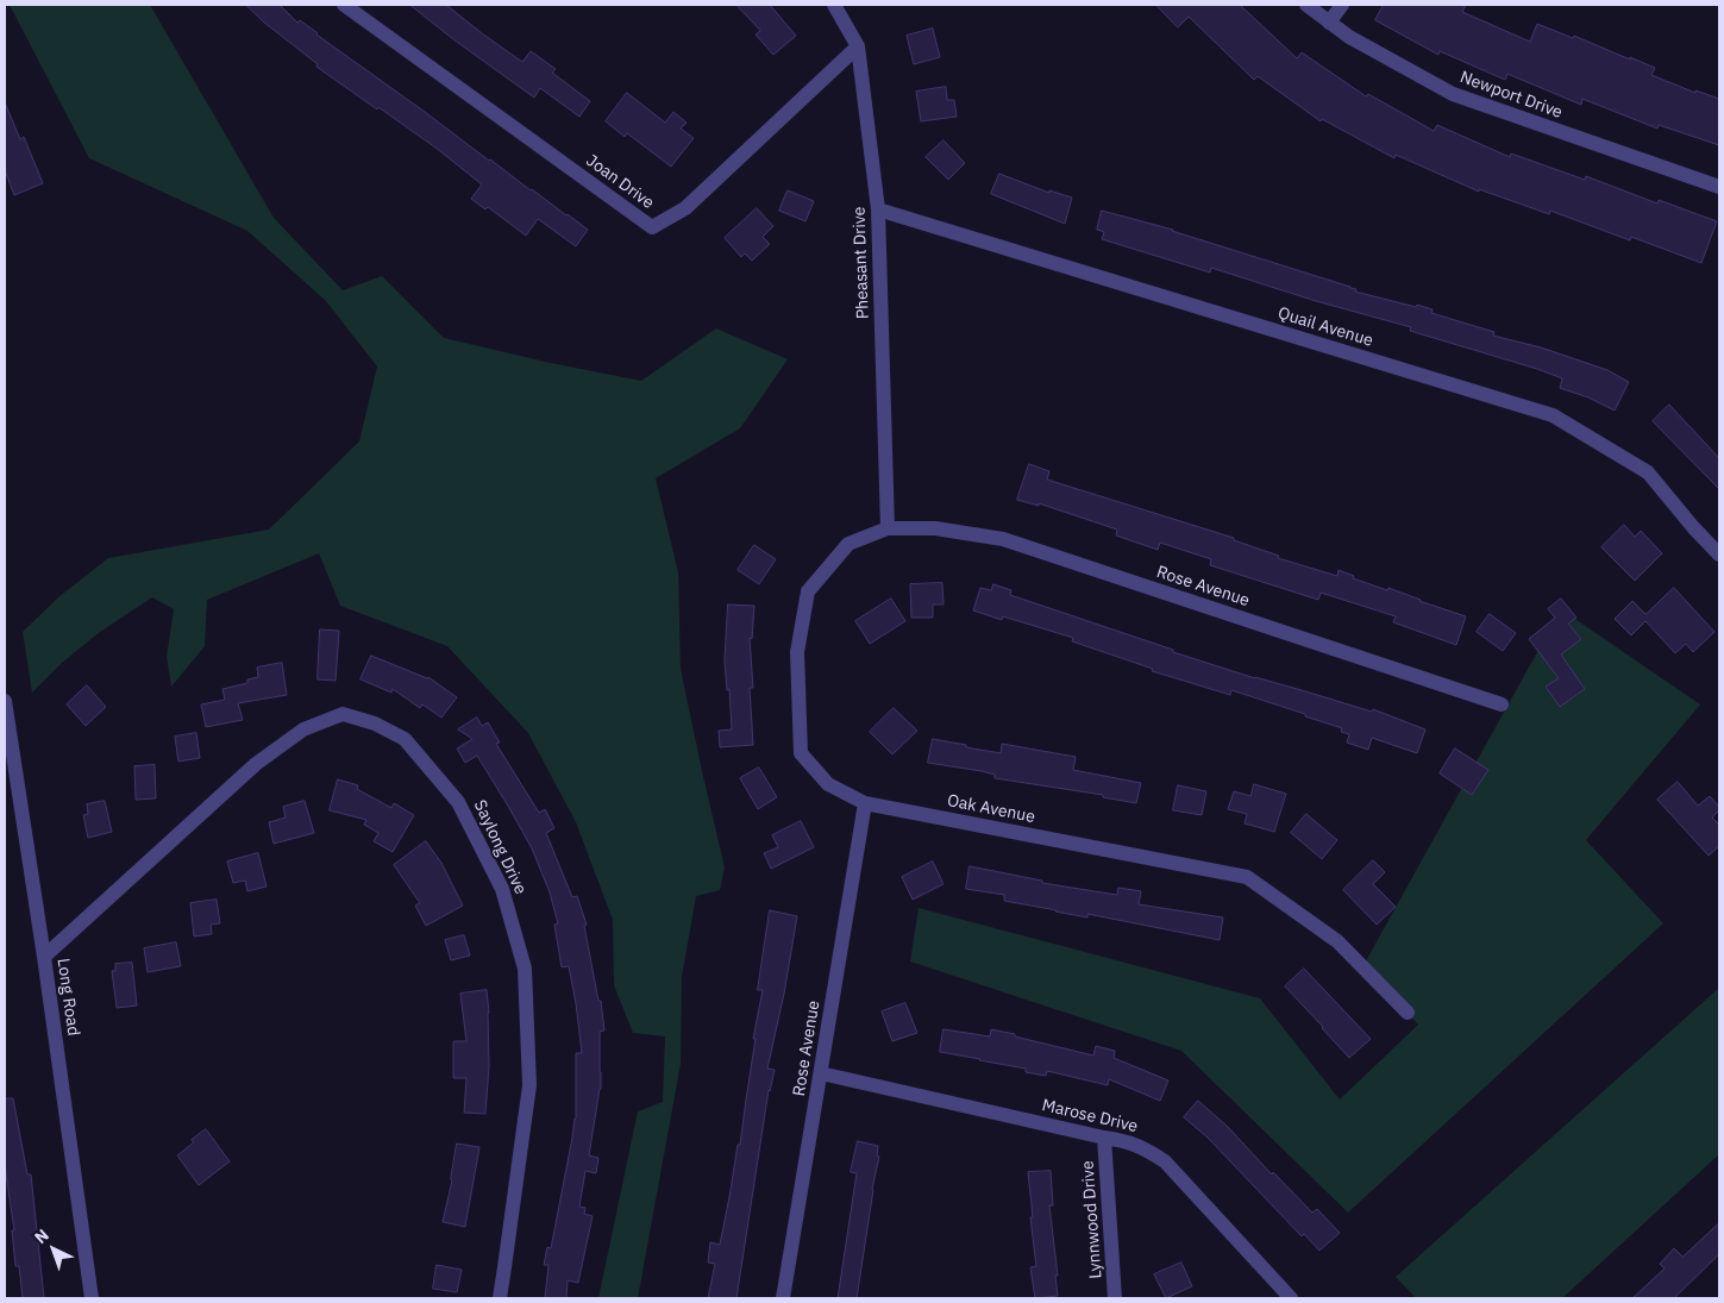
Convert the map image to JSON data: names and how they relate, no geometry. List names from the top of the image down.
{
  "streets": {
    "street": [
      "Newport Drive",
      "Joan Drive",
      "Pheasant Drive",
      "Quail Avenue",
      "Rose Avenue",
      "Oak Avenue",
      "Saylong Drive",
      "Long Road",
      "Marose Drive",
      "Lynnwood Drive"
    ]
  },
  "crossings": [
    ["Joan Drive", "Pheasant Drive"],
    ["Pheasant Drive", "Quail Avenue"],
    ["Pheasant Drive", "Rose Avenue"],
    ["Pheasant Drive", "Oak Avenue"],
    ["Rose Avenue", "Oak Avenue"],
    ["Rose Avenue", "Marose Drive"],
    ["Saylong Drive", "Long Road"],
    ["Marose Drive", "Lynnwood Drive"]
  ],
  "north": "top left"
}
